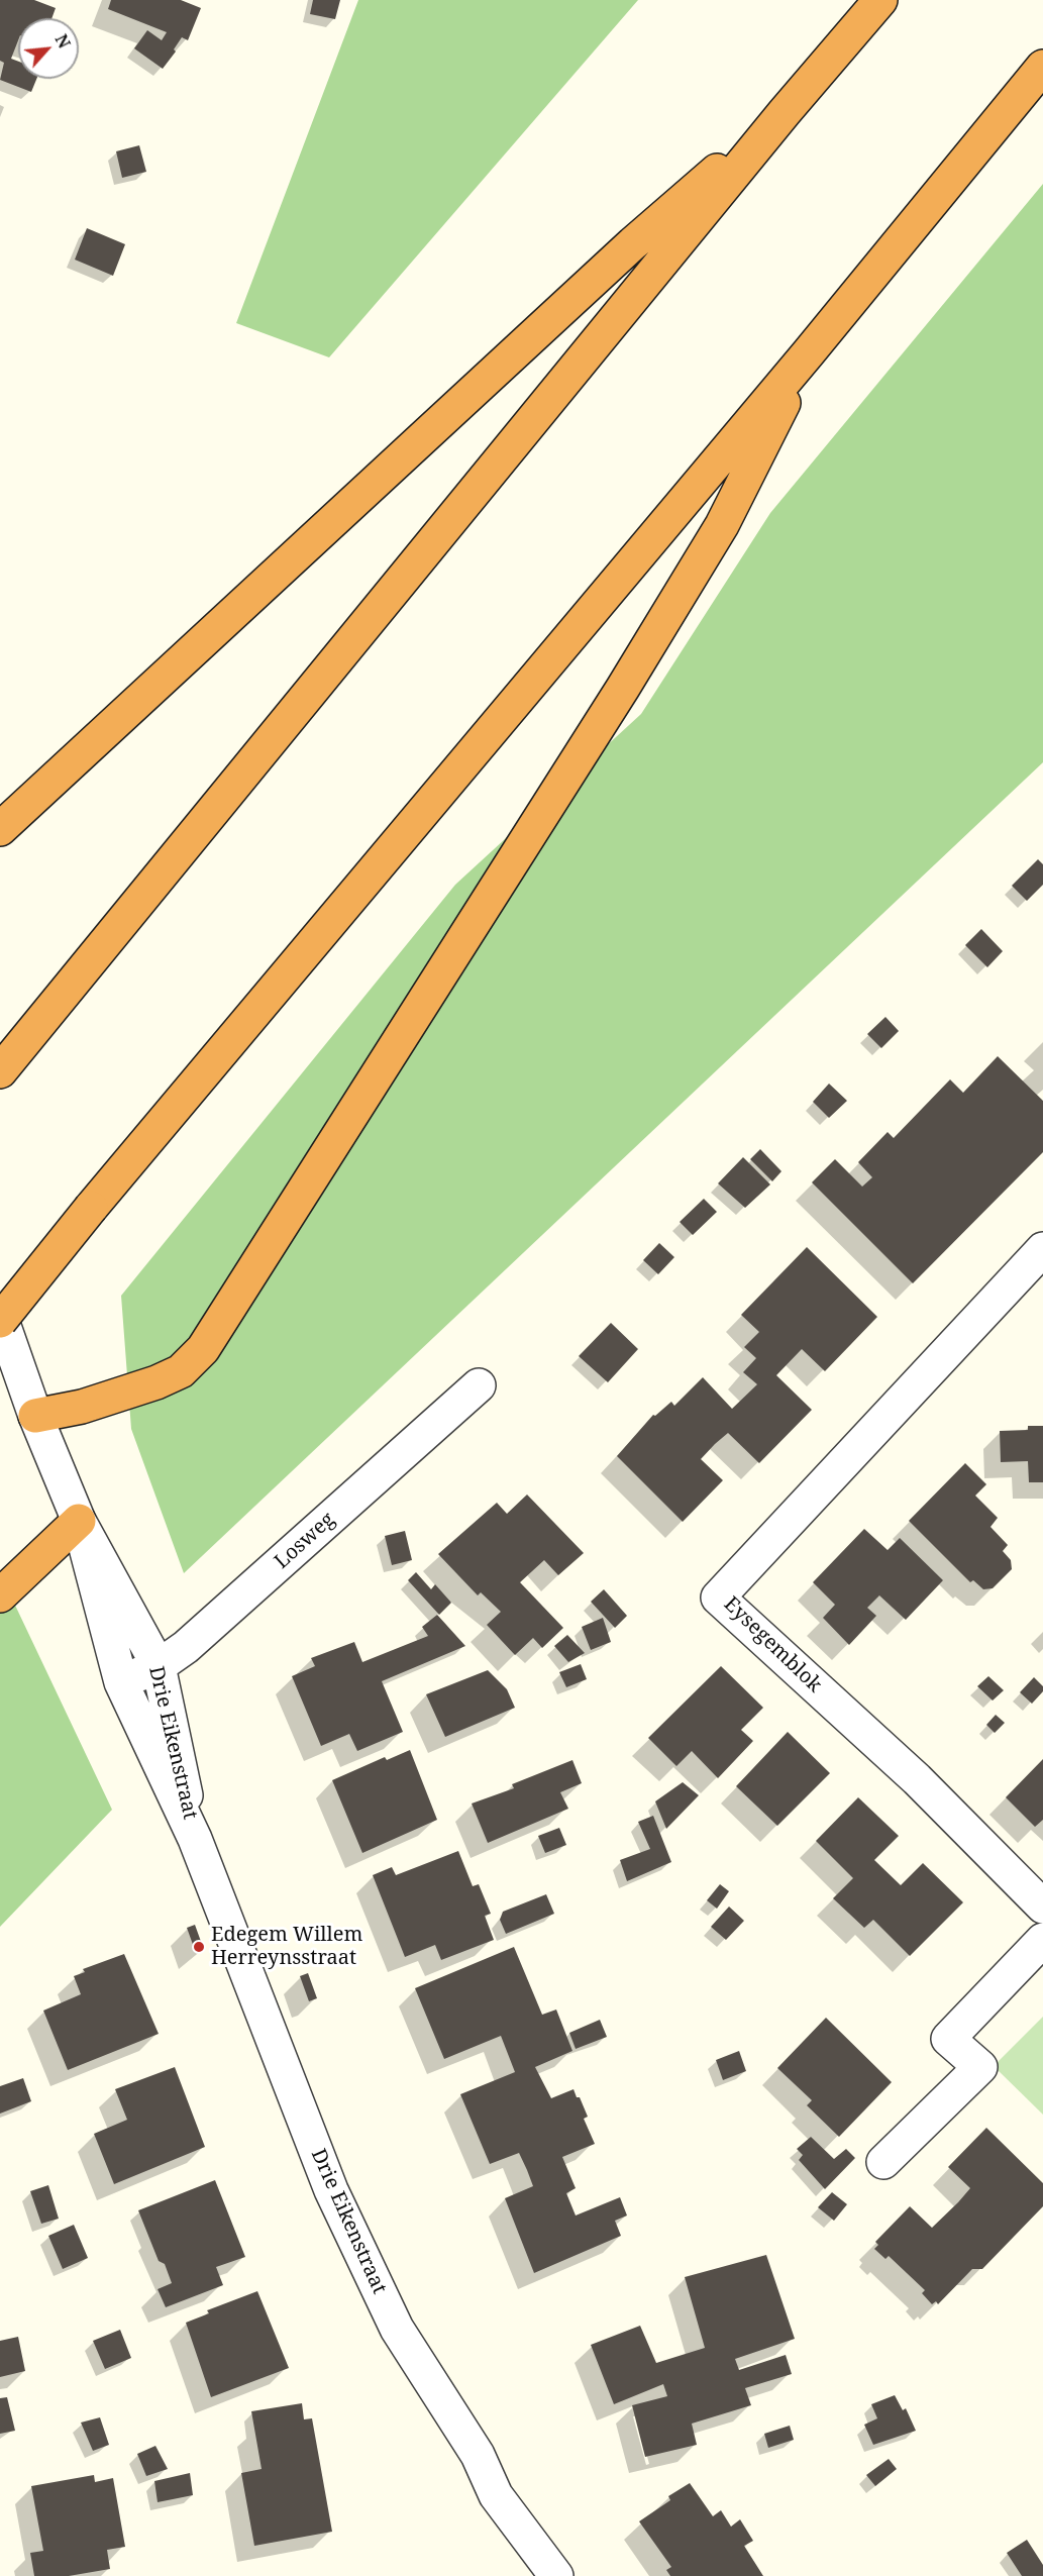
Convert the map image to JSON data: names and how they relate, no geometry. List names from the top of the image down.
{
  "streets": {
    "street": ["Losweg", "Eysegemblok", "Drie Eikenstraat"]
  },
  "crossings": [
    ["Losweg", "Drie Eikenstraat"]
  ],
  "places": ["Edegem Willem Herreynsstraat"],
  "north": "top right"
}
